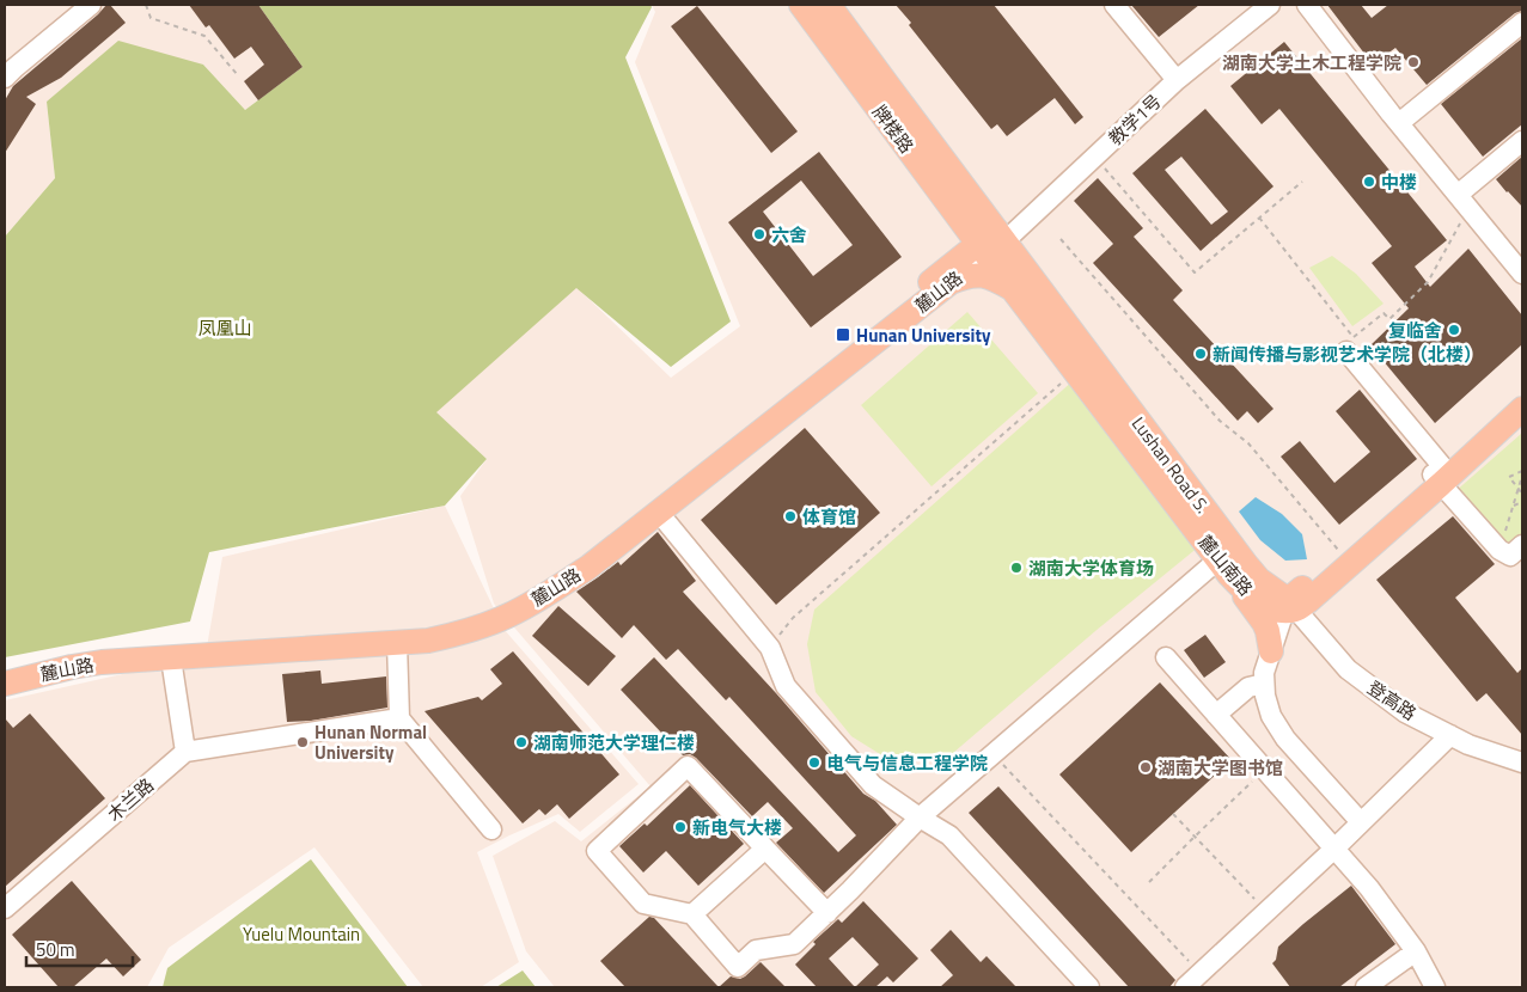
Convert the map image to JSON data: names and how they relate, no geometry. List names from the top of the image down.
{
  "streets": {
    "main road": [
      "牌楼路",
      "麓山路",
      "Lushan Road S.",
      "麓山南路"
    ],
    "street": ["教学1号", "登高路", "木兰路"]
  },
  "crossings": [
    ["教学1号", "牌楼路"],
    ["教学1号", "麓山路"],
    ["教学1号", "Lushan Road S."],
    ["教学1号", "麓山南路"],
    ["牌楼路", "麓山路"],
    ["牌楼路", "Lushan Road S."],
    ["牌楼路", "麓山南路"],
    ["麓山路", "Lushan Road S."],
    ["麓山路", "麓山南路"],
    ["Lushan Road S.", "麓山南路"],
    ["Lushan Road S.", "登高路"],
    ["麓山南路", "登高路"]
  ],
  "parks": ["凤凰山", "Yuelu Mountain"],
  "places": {
    "other": [
      "湖南大学土木工程学院",
      "中楼",
      "六舍",
      "复临舍",
      "新闻传播与影视艺术学院（北楼）",
      "体育馆",
      "湖南大学体育场",
      "Hunan Normal University",
      "湖南师范大学理仁楼",
      "电气与信息工程学院",
      "湖南大学图书馆",
      "新电气大楼"
    ],
    "transit": ["Hunan University"]
  },
  "scale_bar": "50 m"
}
